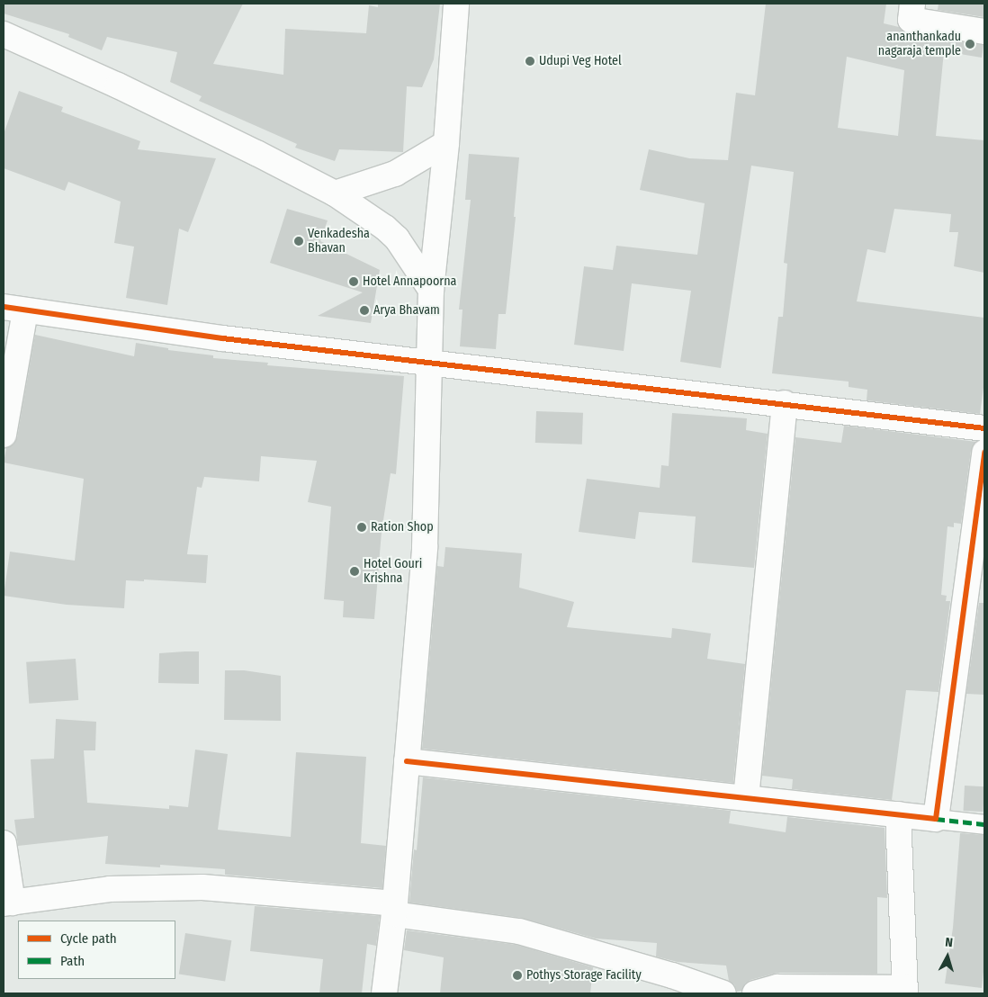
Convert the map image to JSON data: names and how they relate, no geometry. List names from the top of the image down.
{
  "places": [
    "ananthankadu nagaraja temple",
    "Udupi Veg Hotel",
    "Venkadesha Bhavan",
    "Hotel Annapoorna",
    "Arya Bhavam",
    "Ration Shop",
    "Hotel Gouri Krishna",
    "Pothys Storage Facility"
  ],
  "legend": ["Cycle path", "Path"],
  "north": "top"
}
